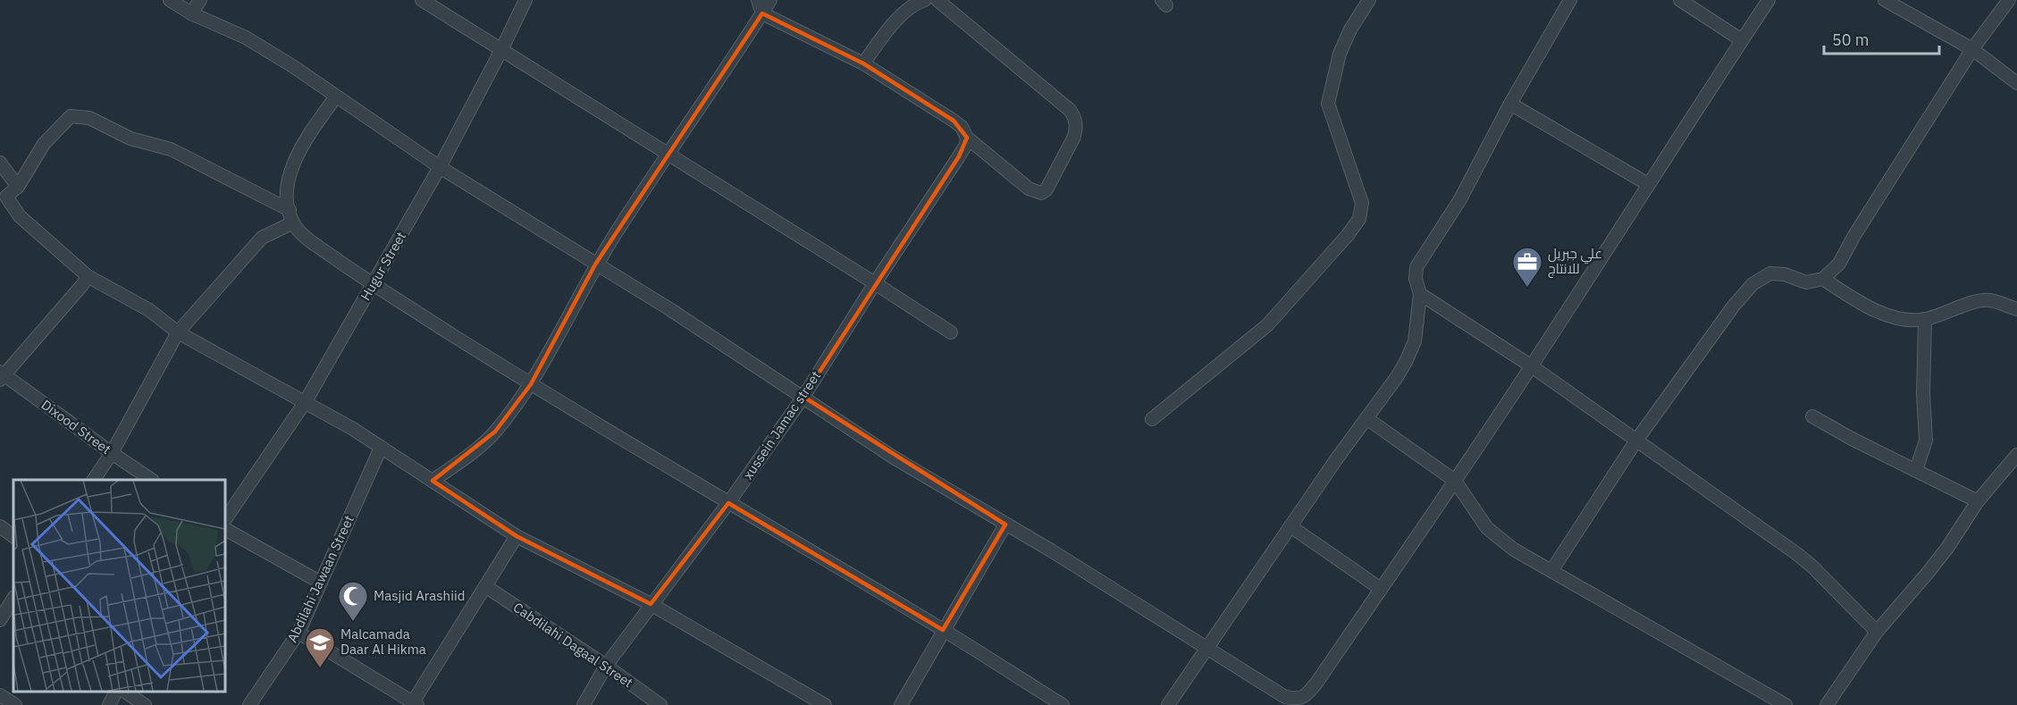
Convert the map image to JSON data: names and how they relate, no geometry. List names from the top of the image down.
{
  "streets": {
    "street": [
      "Hugur Street",
      "xussein Jamac street",
      "Dixood Street",
      "Abdilahi Jawaan Street",
      "Cabdilahi Dagaal Street"
    ]
  },
  "crossings": [
    ["xussein Jamac street", "Cabdilahi Dagaal Street"]
  ],
  "places": {
    "office": ["علي جبريل للانتاج"],
    "mosque": ["Masjid Arashiid"],
    "school or university": ["Malcamada Daar Al Hikma"]
  },
  "scale_bar": "50 m"
}
